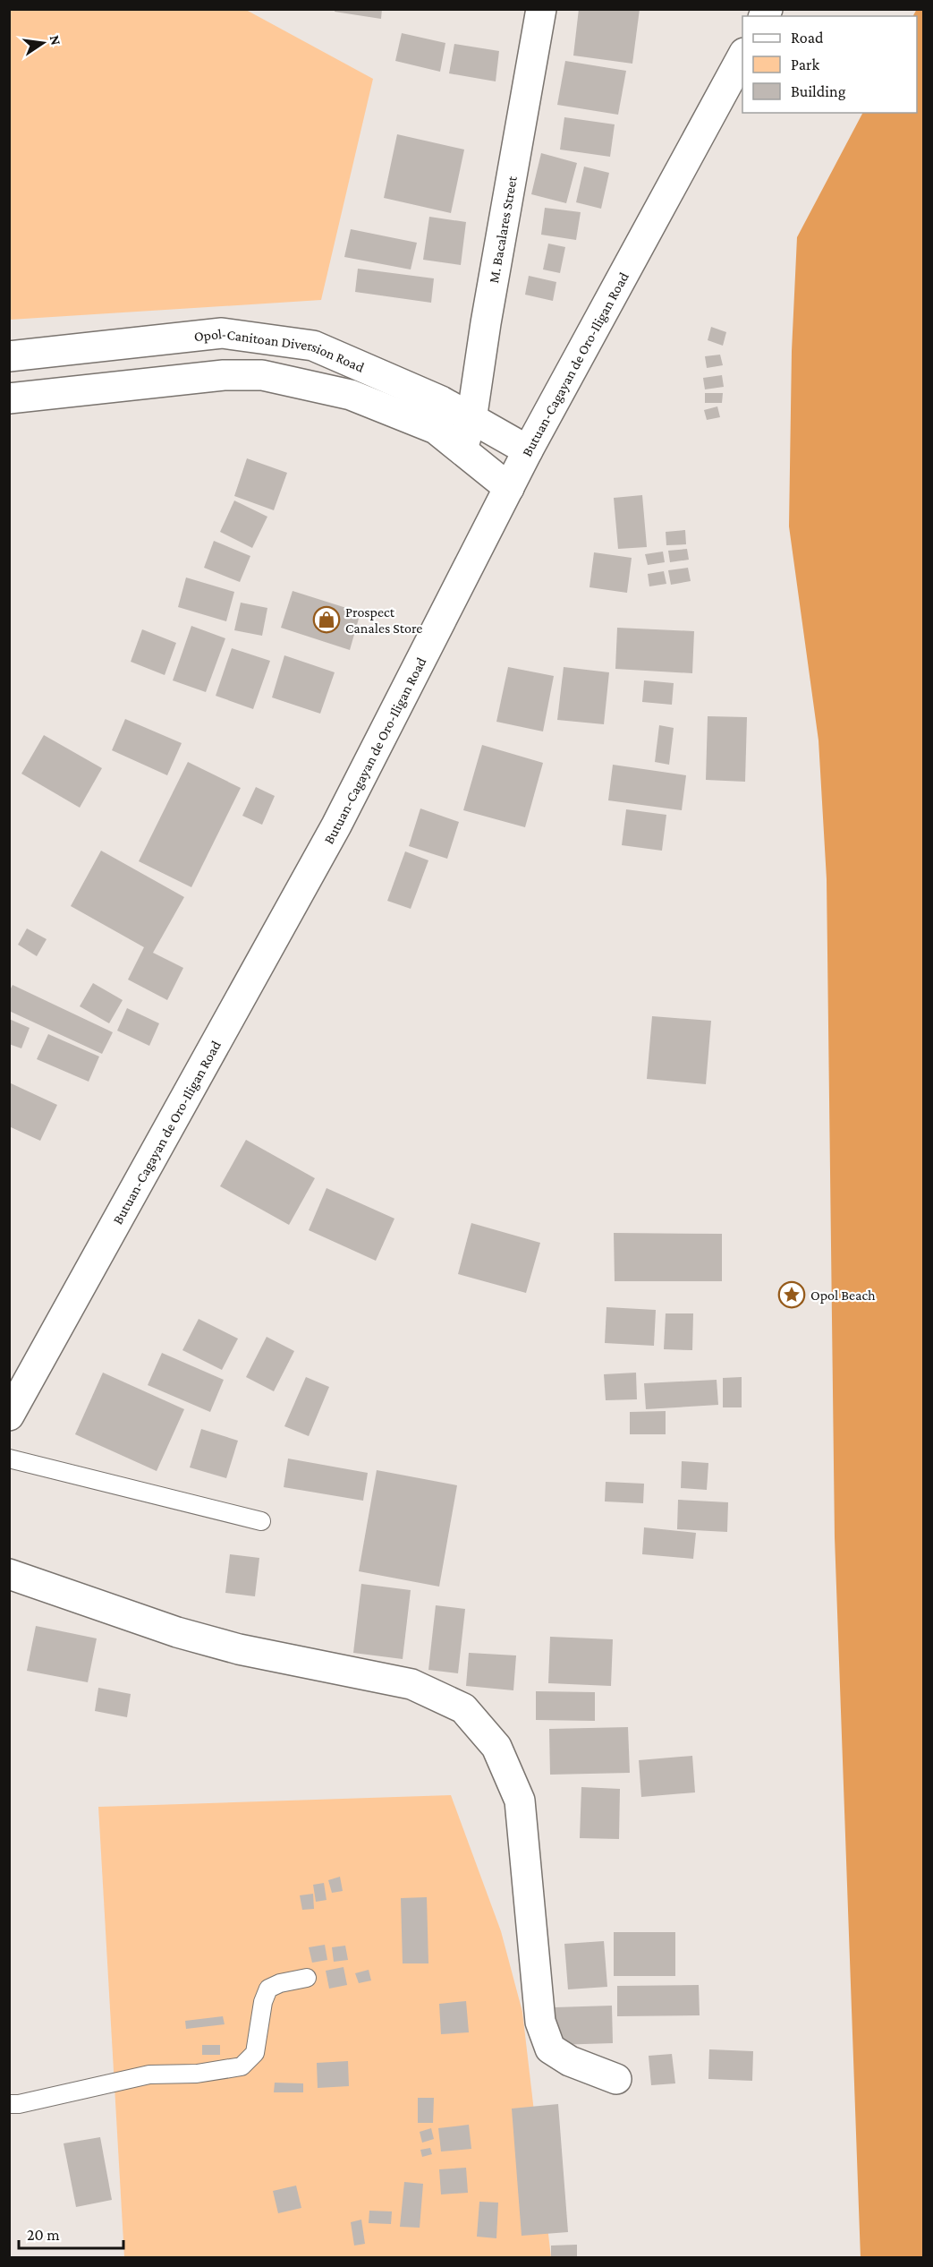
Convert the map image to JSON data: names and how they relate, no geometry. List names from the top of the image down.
{
  "streets": {
    "main road": ["M. Bacalares Street", "Opol-Canitoan Diversion Road", "Butuan-Cagayan de Oro-Iligan Road"]
  },
  "crossings": [
    ["M. Bacalares Street", "Opol-Canitoan Diversion Road"],
    ["Opol-Canitoan Diversion Road", "Butuan-Cagayan de Oro-Iligan Road"]
  ],
  "places": {
    "shop": ["Prospect Canales Store"],
    "place": ["Opol Beach"]
  },
  "legend": ["Road", "Park", "Building"],
  "scale_bar": "20 m",
  "north": "right"
}
